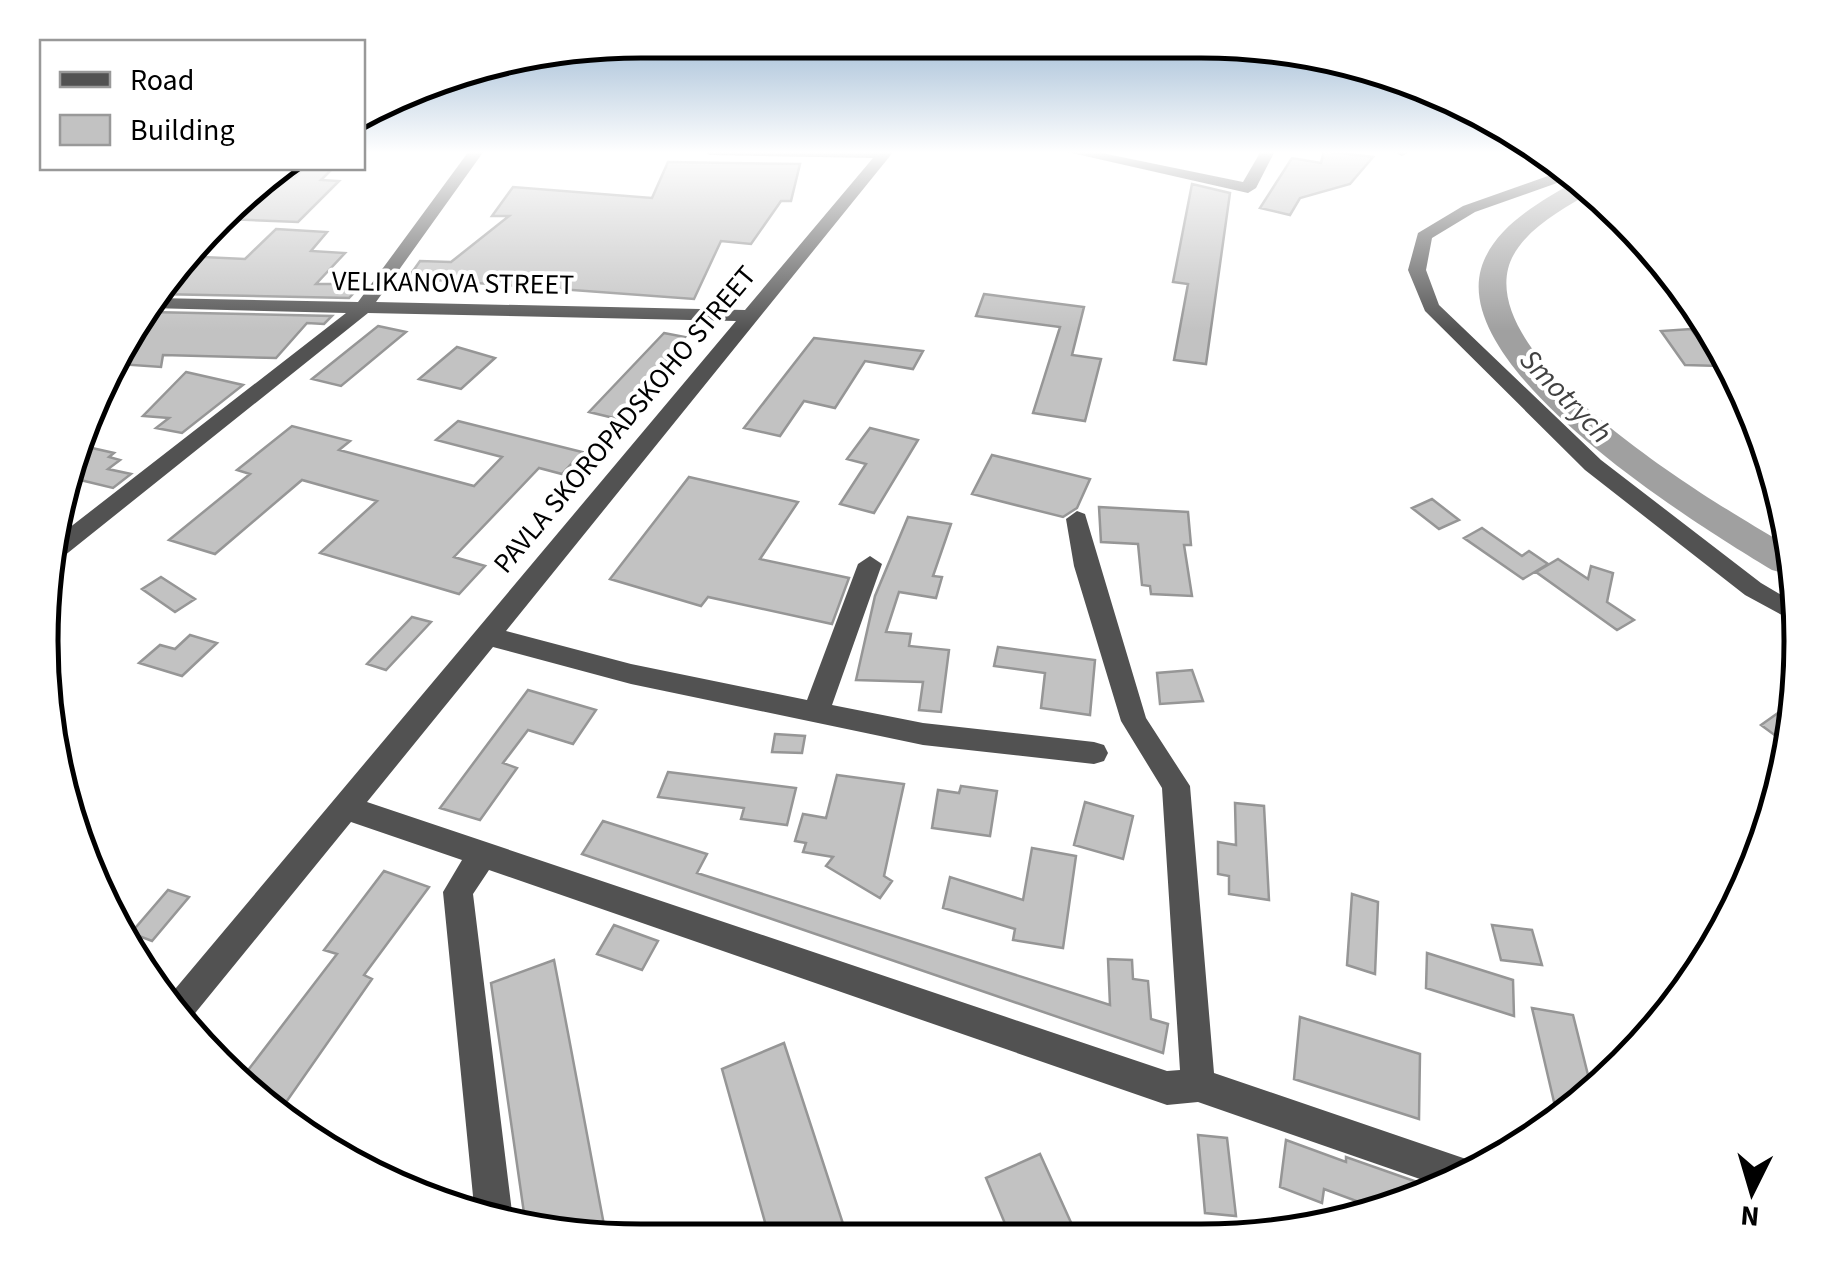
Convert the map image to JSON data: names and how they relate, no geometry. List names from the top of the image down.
{
  "streets": {
    "street": ["VELIKANOVA STREET", "PAVLA SKOROPADSKOHO STREET"]
  },
  "crossings": [
    ["VELIKANOVA STREET", "PAVLA SKOROPADSKOHO STREET"]
  ],
  "water": ["Smotrych"],
  "legend": ["Road", "Building"],
  "north": "bottom"
}
